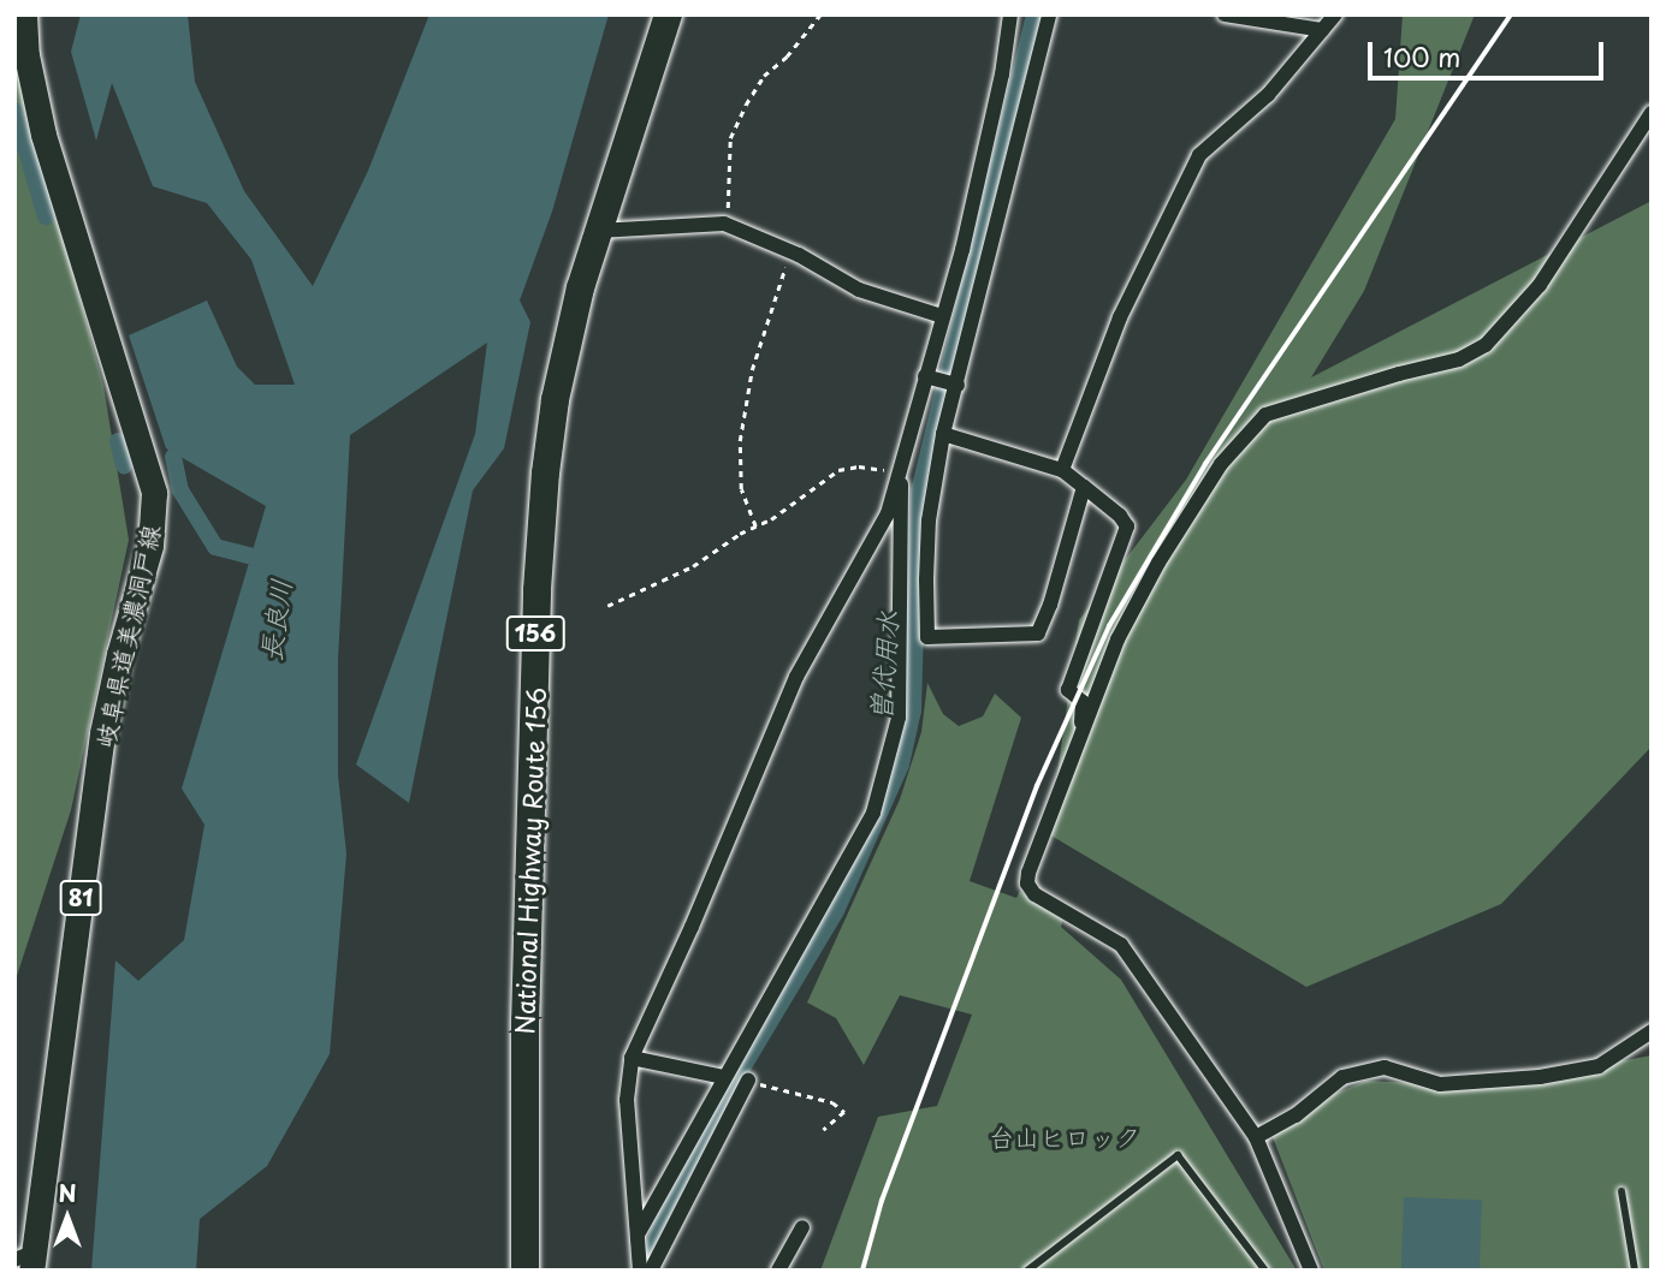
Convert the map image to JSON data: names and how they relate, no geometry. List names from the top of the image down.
{
  "streets": {
    "highway": ["156", "National Highway Route 156"],
    "main road": ["岐阜県道美濃洞戸線", "81"]
  },
  "water": ["長良川", "曽代用水"],
  "parks": ["台山ヒロック"],
  "scale_bar": "100 m",
  "north": "top"
}
